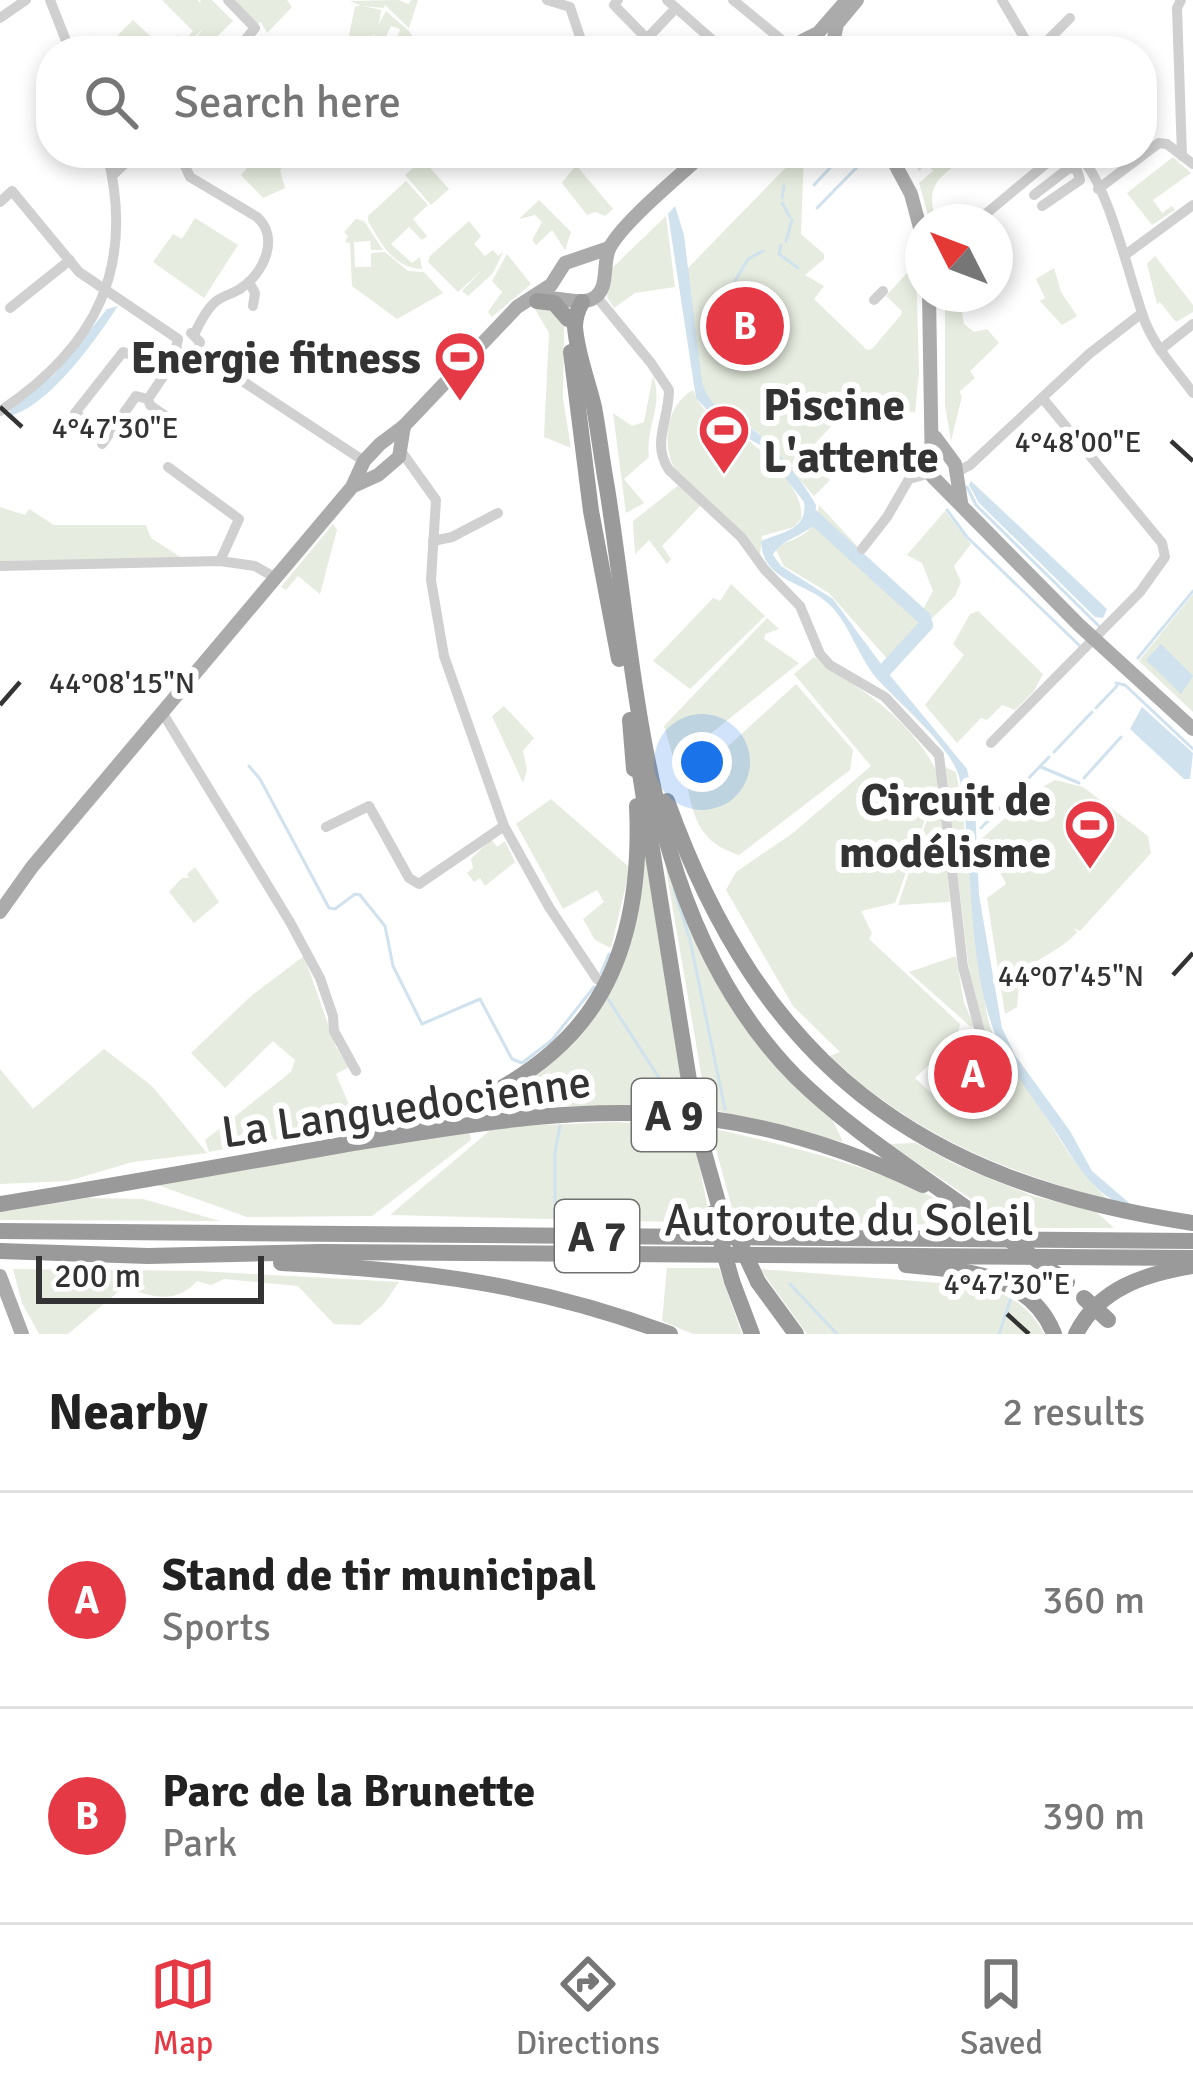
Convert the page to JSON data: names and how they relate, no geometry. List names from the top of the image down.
{
  "streets": {
    "highway": [
      "La Languedocienne",
      "A 9",
      "Autoroute du Soleil",
      "A 7"
    ]
  },
  "places": {
    "sports": ["Energie fitness", "Piscine L'attente", "Circuit de modélisme"]
  },
  "scale_bar": "200 m",
  "north": "top left",
  "page": {
    "search": "Search here",
    "pins": ["B", "A"],
    "scale": "200 m",
    "heading": ["Nearby", "2 results"],
    "list": [
      {
        "mark": "A",
        "name": "Stand de tir municipal",
        "note": "Sports",
        "value": "360 m"
      },
      {
        "mark": "B",
        "name": "Parc de la Brunette",
        "note": "Park",
        "value": "390 m"
      }
    ],
    "nav": ["Map", "Directions", "Saved"]
  },
  "coordinates": [
    "4°47'30\"E",
    "4°48'00\"E",
    "44°08'15\"N",
    "44°07'45\"N"
  ]
}
